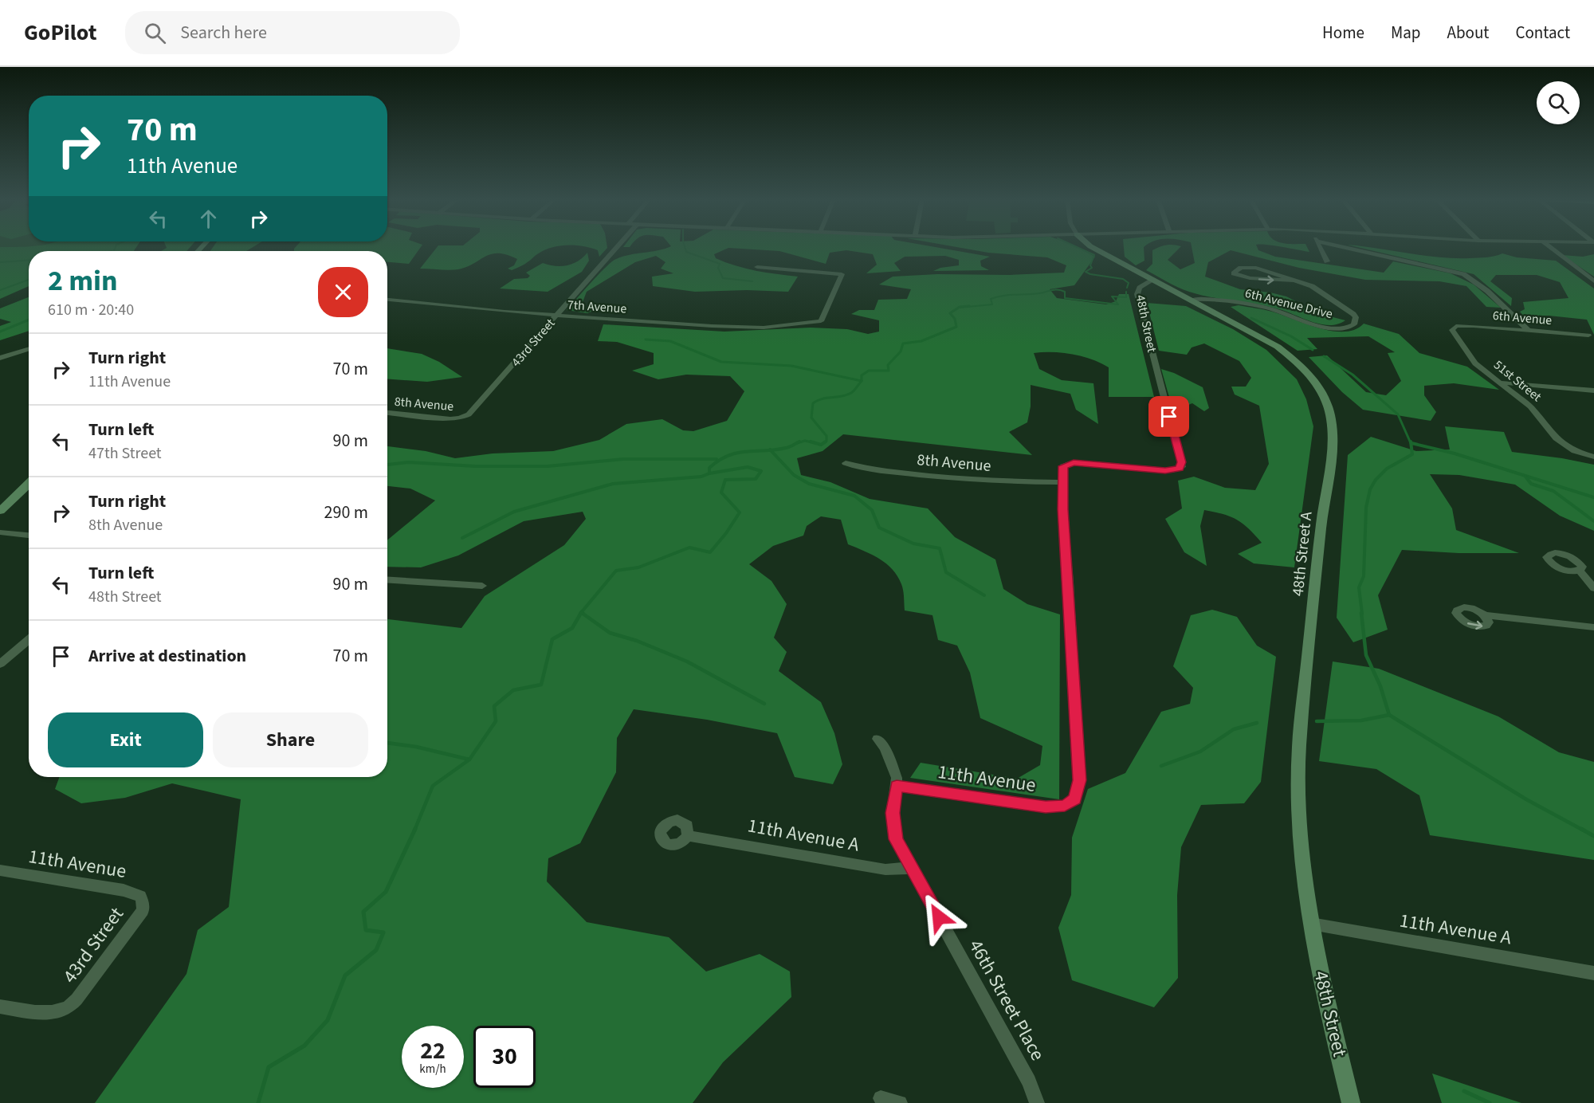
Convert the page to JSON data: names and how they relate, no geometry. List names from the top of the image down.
{
  "streets": {
    "street": [
      "6th Avenue Drive",
      "7th Avenue",
      "6th Avenue",
      "48th Street",
      "43rd Street",
      "51st Street",
      "8th Avenue",
      "48th Street A",
      "11th Avenue",
      "11th Avenue A",
      "46th Street Place"
    ]
  },
  "crossings": [
    ["6th Avenue Drive", "48th Street A"],
    ["7th Avenue", "43rd Street"],
    ["6th Avenue", "51st Street"],
    ["48th Street", "8th Avenue"],
    ["48th Street", "48th Street A"],
    ["48th Street", "11th Avenue"],
    ["48th Street", "11th Avenue A"],
    ["43rd Street", "8th Avenue"],
    ["43rd Street", "11th Avenue"],
    ["8th Avenue", "11th Avenue"],
    ["48th Street A", "11th Avenue A"],
    ["11th Avenue", "46th Street Place"],
    ["11th Avenue A", "46th Street Place"]
  ],
  "page": {
    "header": "GoPilot",
    "search": "Search here",
    "nav": [
      "Home",
      "Map",
      "About",
      "Contact"
    ],
    "turn": ["70 m", "11th Avenue"],
    "heading": ["2 min", "610 m · 20:40"],
    "list": [
      {
        "name": "Turn right",
        "note": "11th Avenue",
        "value": "70 m"
      },
      {
        "name": "Turn left",
        "note": "47th Street",
        "value": "90 m"
      },
      {
        "name": "Turn right",
        "note": "8th Avenue",
        "value": "290 m"
      },
      {
        "name": "Turn left",
        "note": "48th Street",
        "value": "90 m"
      },
      {
        "name": "Arrive at destination",
        "value": "70 m"
      }
    ],
    "buttons": ["Exit", "Share"],
    "speed": "22 km/h",
    "limit": "30"
  }
}
